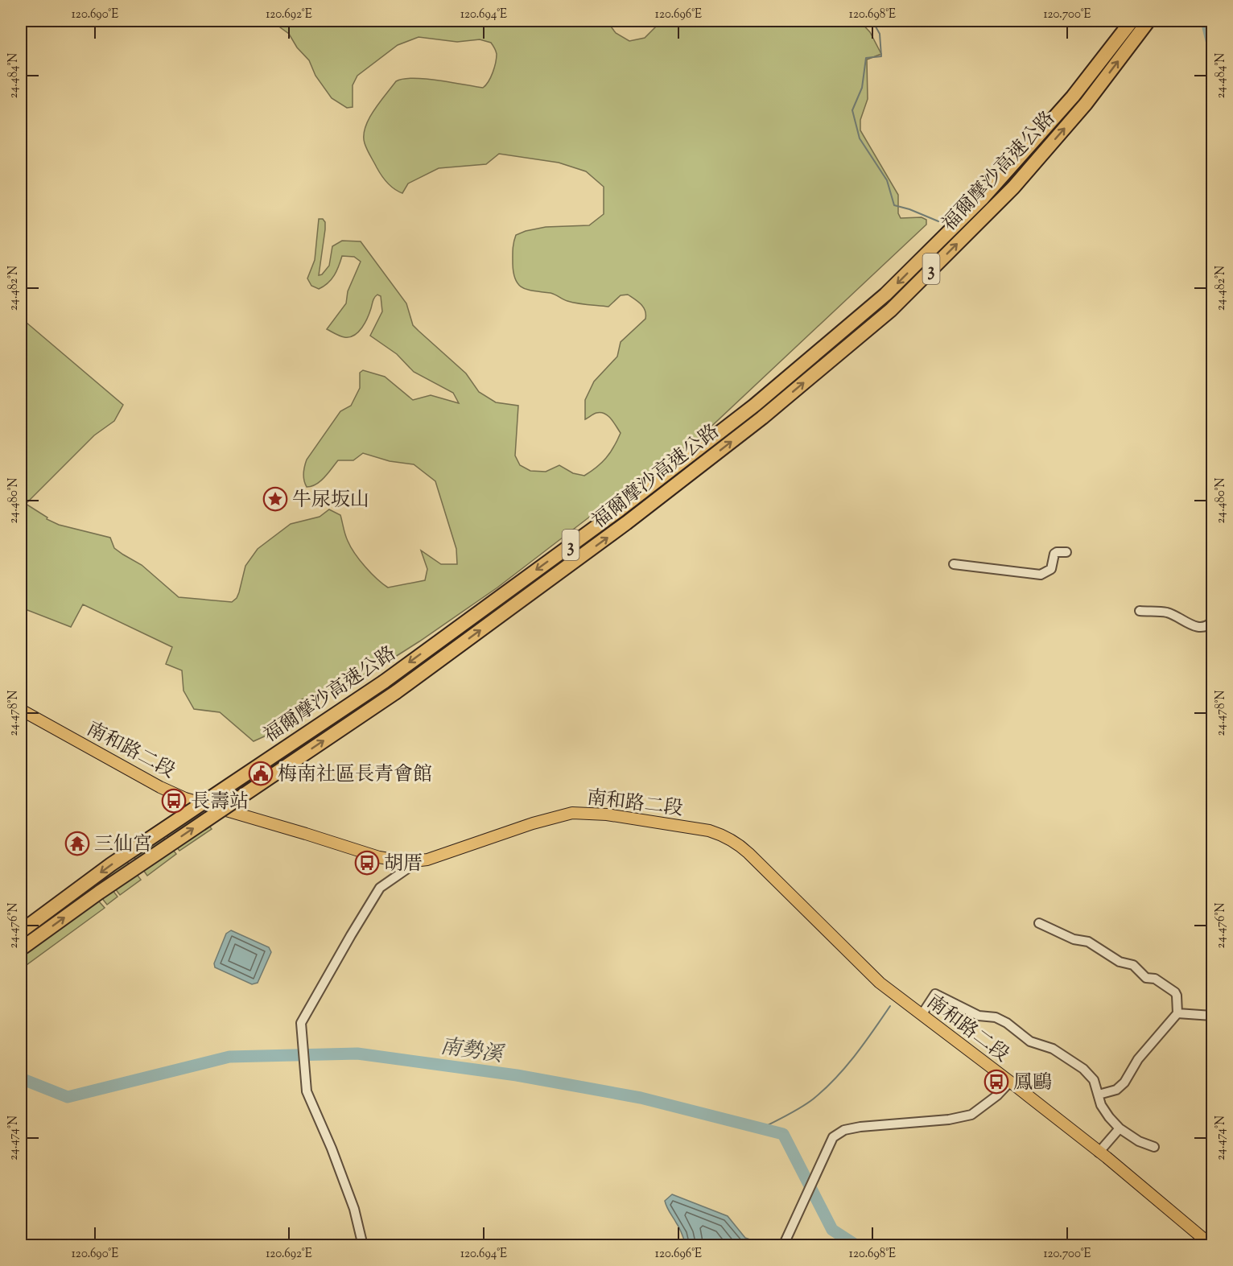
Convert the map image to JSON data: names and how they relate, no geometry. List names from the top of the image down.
{
  "streets": {
    "highway": ["福爾摩沙高速公路", "3"],
    "main road": ["南和路二段"]
  },
  "water": ["南勢溪"],
  "places": {
    "place": ["牛尿坂山"],
    "public building": ["梅南社區長青會館"],
    "bus stop": ["長壽站", "胡厝", "鳳鷗"],
    "temple": ["三仙宮"]
  },
  "coordinates": [
    "120.690°E",
    "120.692°E",
    "120.694°E",
    "120.696°E",
    "120.698°E",
    "120.700°E",
    "24.484°N",
    "24.482°N",
    "24.480°N",
    "24.478°N",
    "24.476°N",
    "24.474°N"
  ]
}
